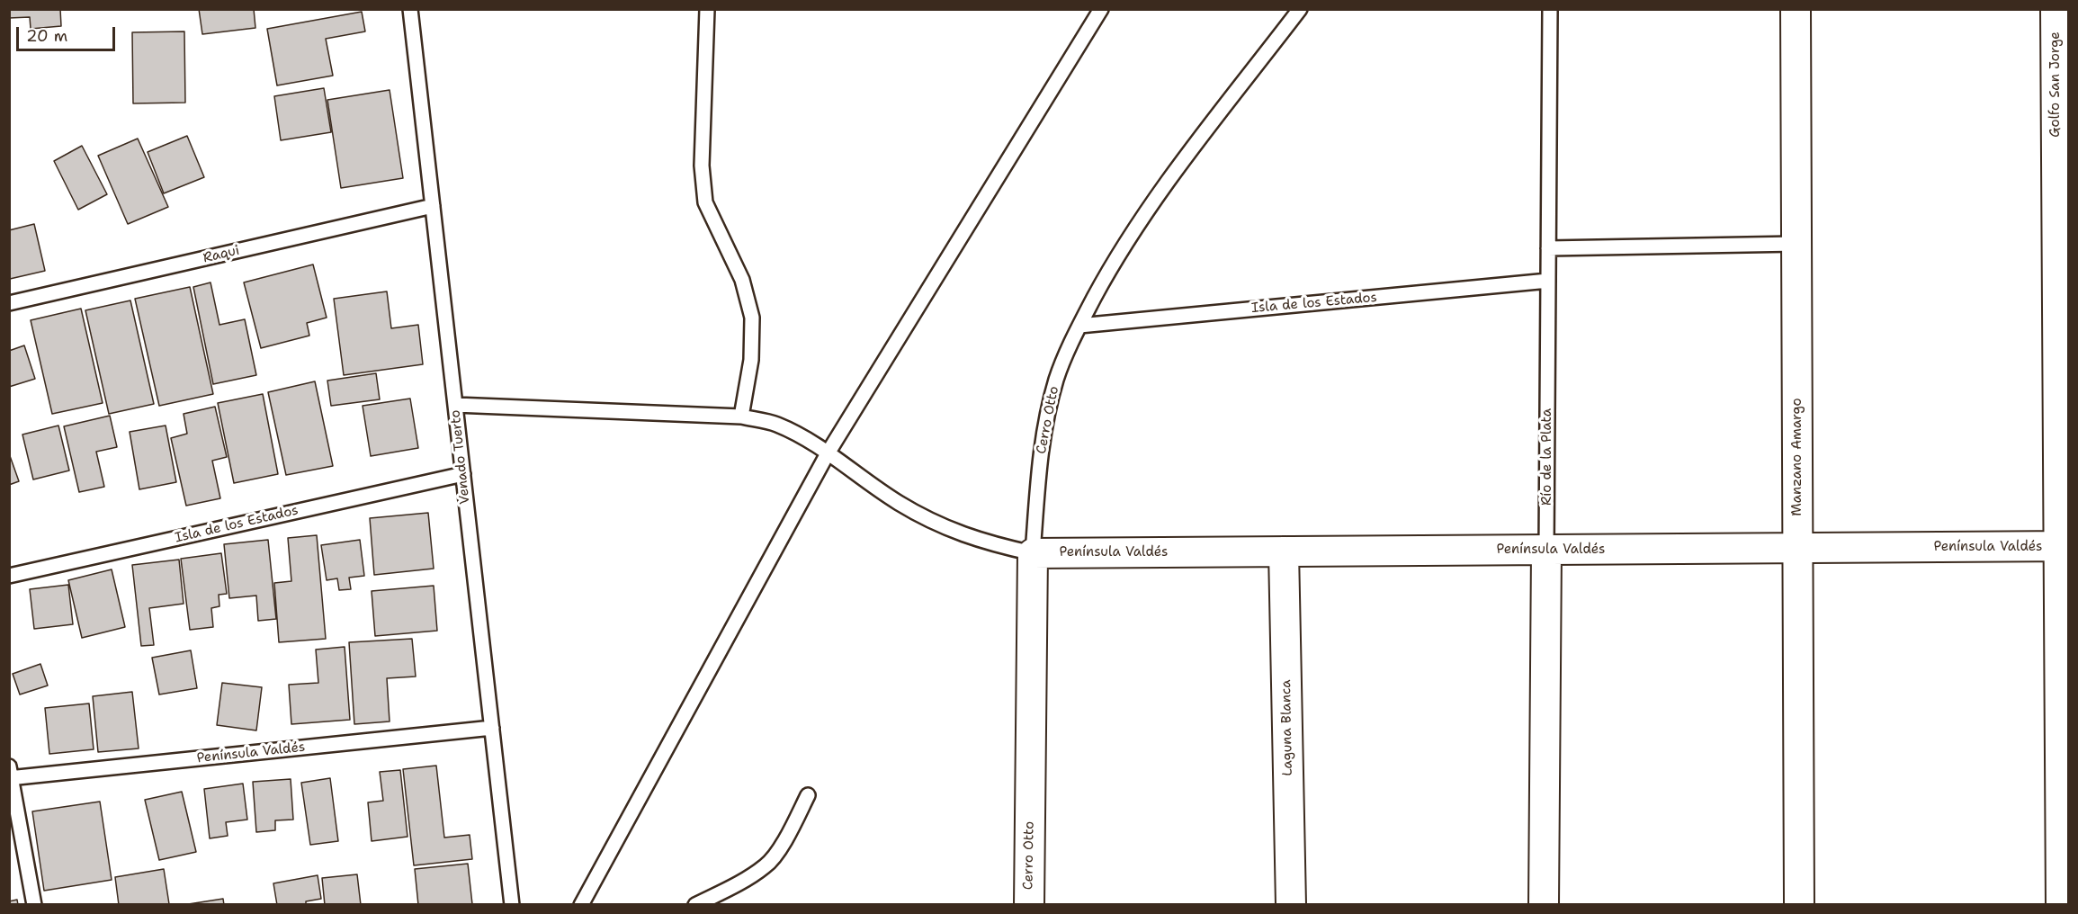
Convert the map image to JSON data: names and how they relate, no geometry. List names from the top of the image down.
{
  "streets": {
    "street": [
      "Golfo San Jorge",
      "Cerro Otto",
      "Río de la Plata",
      "Manzano Amargo",
      "Península Valdés",
      "Laguna Blanca"
    ],
    "lane": ["Raqui", "Isla de los Estados", "Venado Tuerto"]
  },
  "crossings": [
    ["Golfo San Jorge", "Península Valdés"],
    ["Raqui", "Venado Tuerto"],
    ["Isla de los Estados", "Cerro Otto"],
    ["Isla de los Estados", "Venado Tuerto"],
    ["Isla de los Estados", "Río de la Plata"],
    ["Cerro Otto", "Península Valdés"],
    ["Venado Tuerto", "Península Valdés"],
    ["Río de la Plata", "Península Valdés"],
    ["Manzano Amargo", "Península Valdés"],
    ["Península Valdés", "Laguna Blanca"]
  ],
  "scale_bar": "20 m"
}
